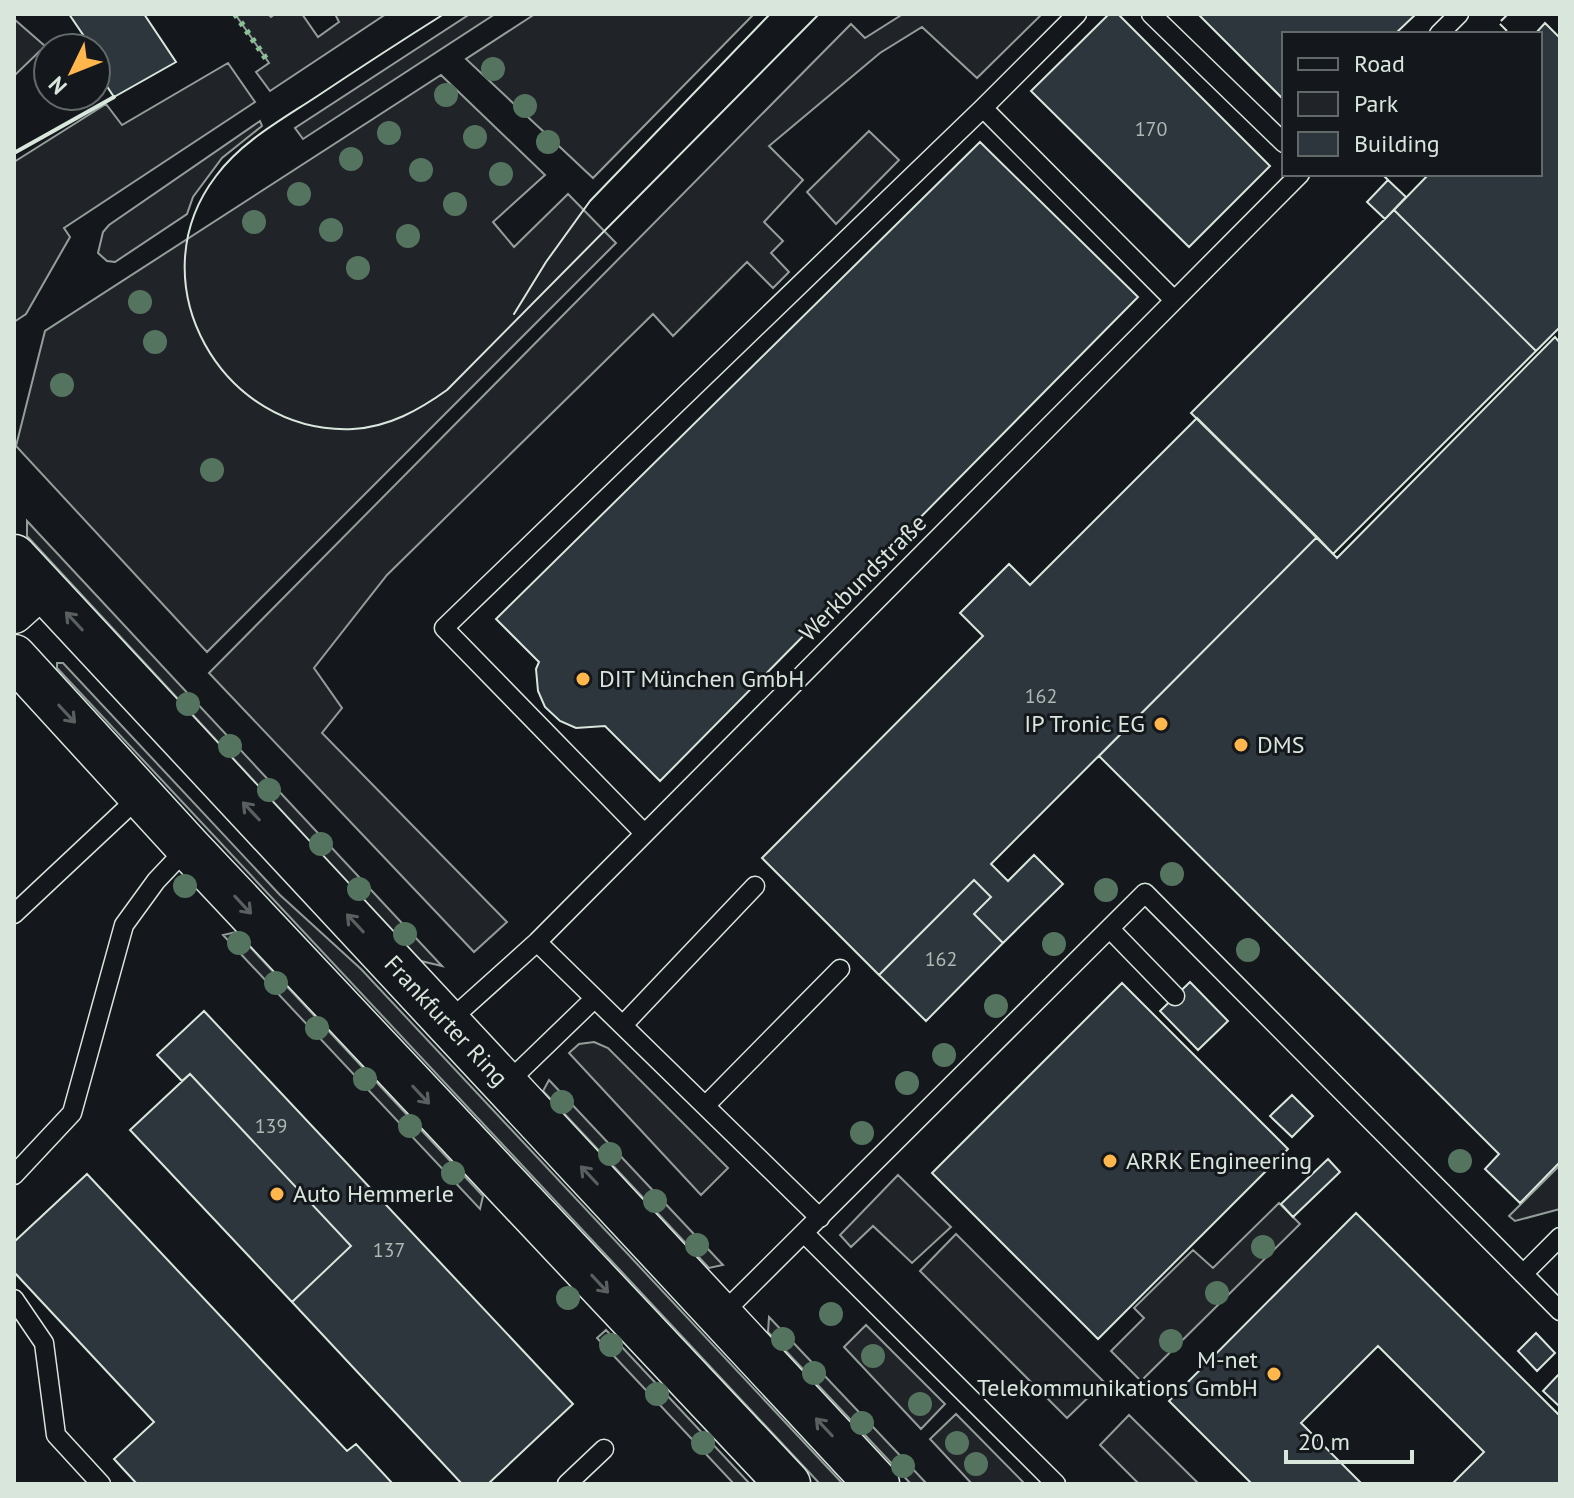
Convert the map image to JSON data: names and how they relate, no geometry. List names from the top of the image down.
{
  "streets": {
    "main road": ["Frankfurter Ring"],
    "lane": ["Werkbundstraße"]
  },
  "crossings": [
    ["Werkbundstraße", "Frankfurter Ring"]
  ],
  "places": [
    "DIT München GmbH",
    "IP Tronic EG",
    "DMS",
    "ARRK Engineering",
    "Auto Hemmerle",
    "M-net Telekommunikations GmbH"
  ],
  "house_numbers": [
    "170",
    "162",
    "162",
    "139",
    "137"
  ],
  "legend": ["Road", "Park", "Building"],
  "scale_bar": "20 m",
  "north": "bottom left"
}
